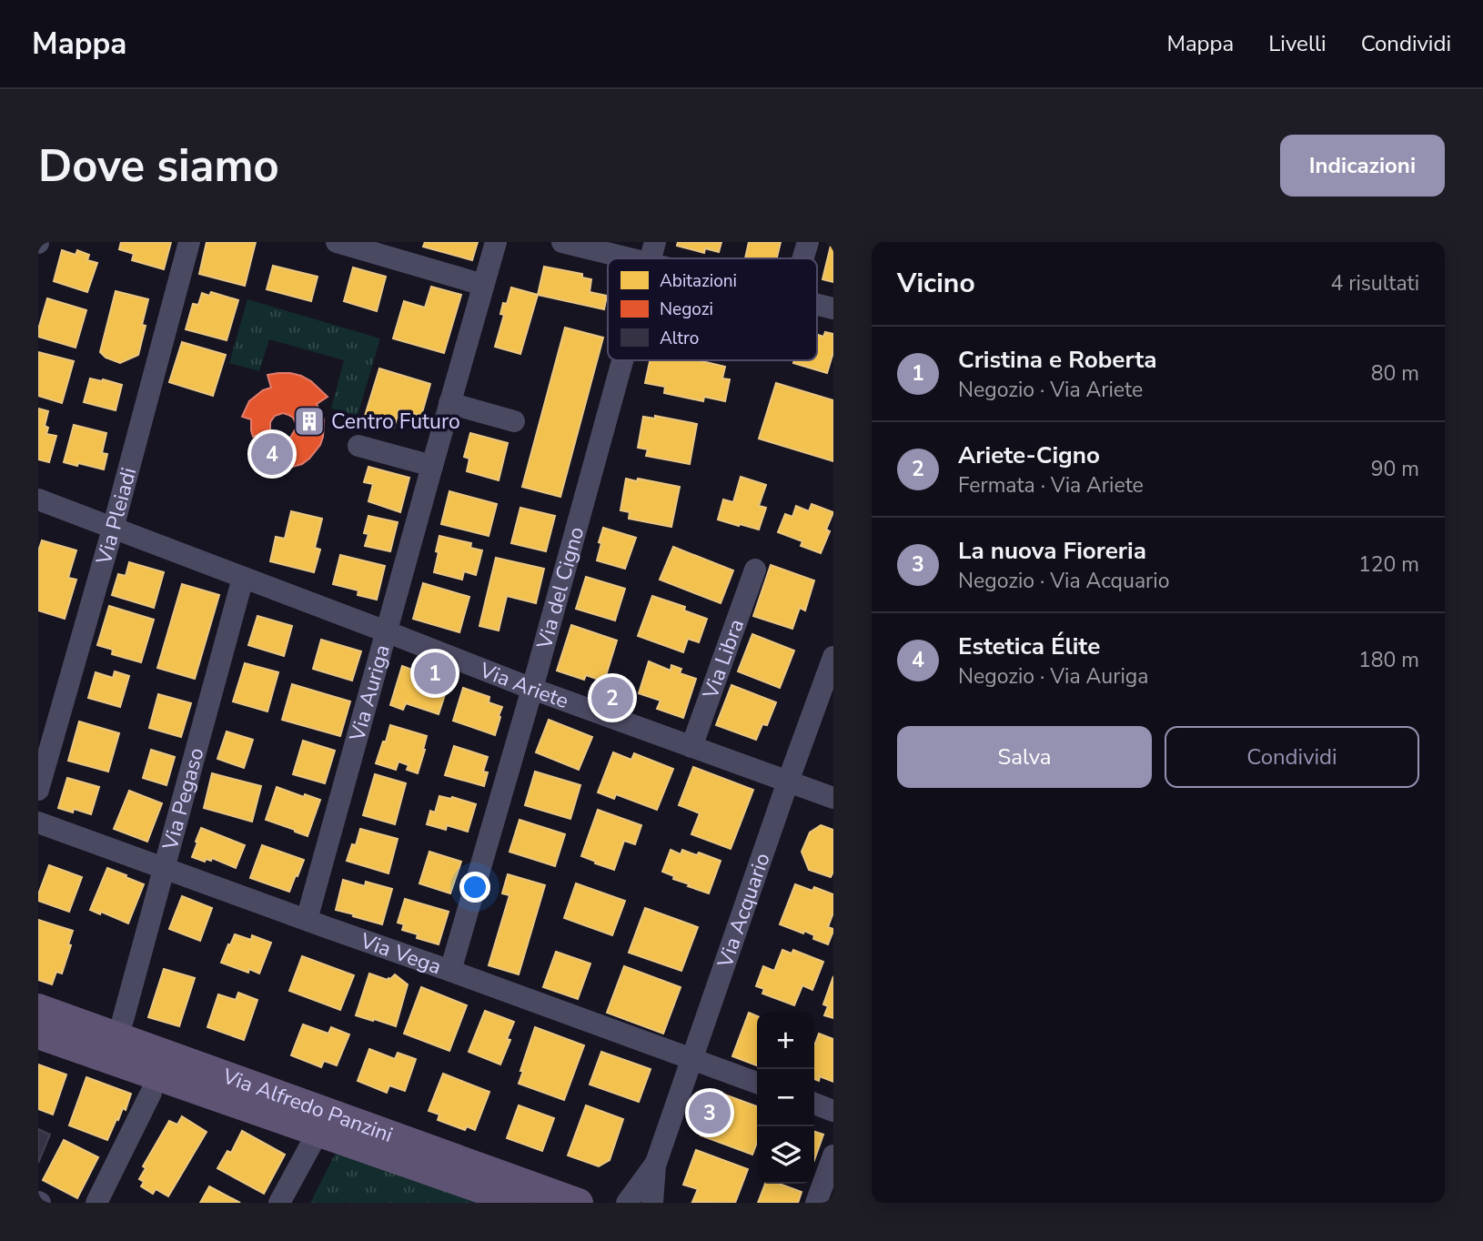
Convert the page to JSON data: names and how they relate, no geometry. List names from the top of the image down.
{
  "streets": {
    "main road": ["Via Alfredo Panzini"],
    "street": [
      "Via Pleiadi",
      "Via del Cigno",
      "Via Libra",
      "Via Ariete",
      "Via Auriga",
      "Via Pegaso",
      "Via Acquario",
      "Via Vega"
    ]
  },
  "crossings": [
    ["Via Pleiadi", "Via Ariete"],
    ["Via del Cigno", "Via Ariete"],
    ["Via del Cigno", "Via Vega"],
    ["Via Libra", "Via Ariete"],
    ["Via Ariete", "Via Auriga"],
    ["Via Ariete", "Via Pegaso"],
    ["Via Ariete", "Via Acquario"],
    ["Via Auriga", "Via Vega"],
    ["Via Pegaso", "Via Vega"],
    ["Via Acquario", "Via Vega"]
  ],
  "places": {
    "building": ["Centro Futuro"]
  },
  "legend": ["Abitazioni", "Negozi", "Altro"],
  "page": {
    "header": "Mappa",
    "nav": ["Mappa", "Livelli", "Condividi"],
    "buttons": [
      "Indicazioni",
      ["Salva", "Condividi"]
    ],
    "title": "Dove siamo",
    "heading": ["Vicino", "4 risultati"],
    "list": [
      {
        "mark": "1",
        "name": "Cristina e Roberta",
        "note": "Negozio · Via Ariete",
        "value": "80 m"
      },
      {
        "mark": "2",
        "name": "Ariete-Cigno",
        "note": "Fermata · Via Ariete",
        "value": "90 m"
      },
      {
        "mark": "3",
        "name": "La nuova Fioreria",
        "note": "Negozio · Via Acquario",
        "value": "120 m"
      },
      {
        "mark": "4",
        "name": "Estetica Élite",
        "note": "Negozio · Via Auriga",
        "value": "180 m"
      }
    ],
    "pins": [
      "4",
      "1",
      "2",
      "3"
    ],
    "map_buttons": ["+", "−"]
  }
}
